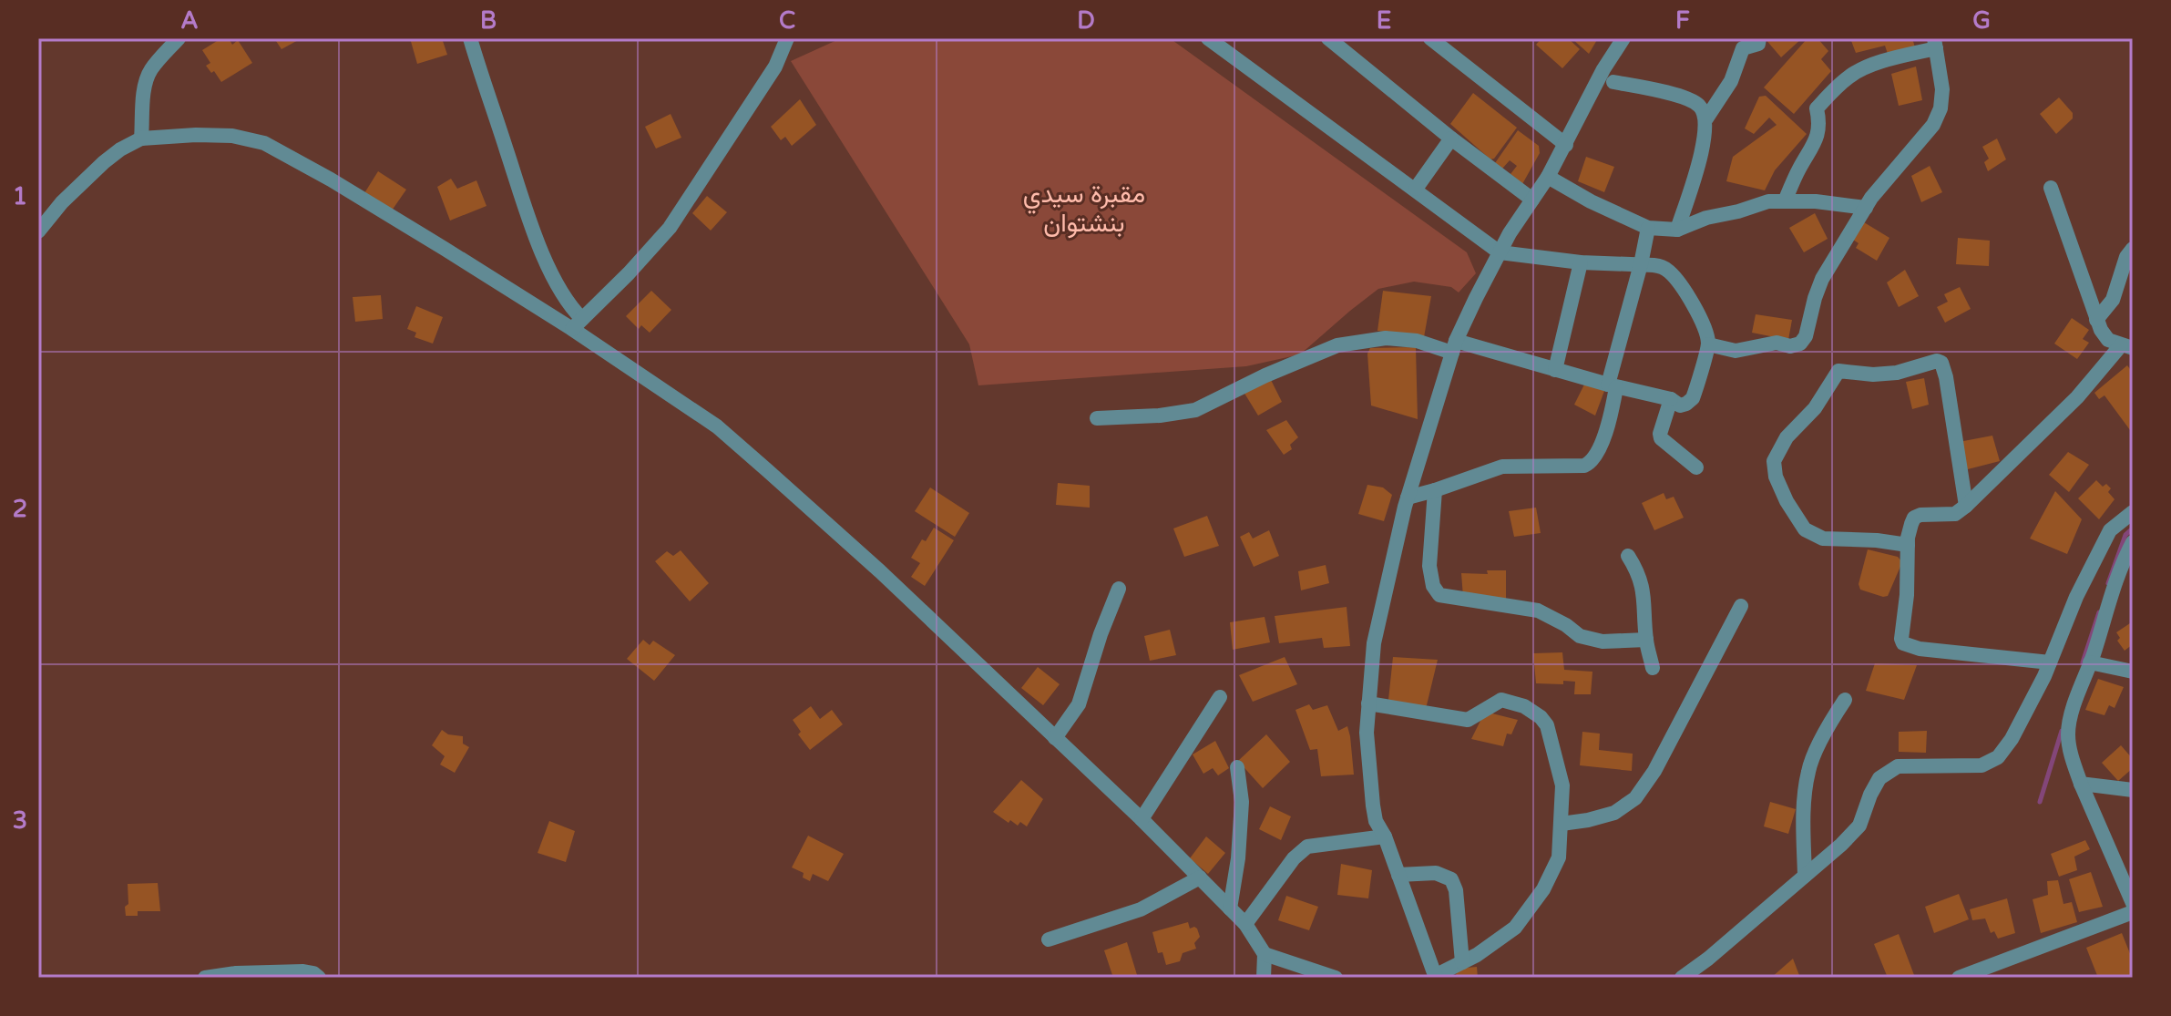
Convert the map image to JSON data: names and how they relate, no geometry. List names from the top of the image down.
{
  "parks": ["مقبرة سيدي بنشتوان"],
  "grid": {
    "columns": [
      "A",
      "B",
      "C",
      "D",
      "E",
      "F",
      "G"
    ],
    "rows": ["1", "2", "3"]
  }
}
